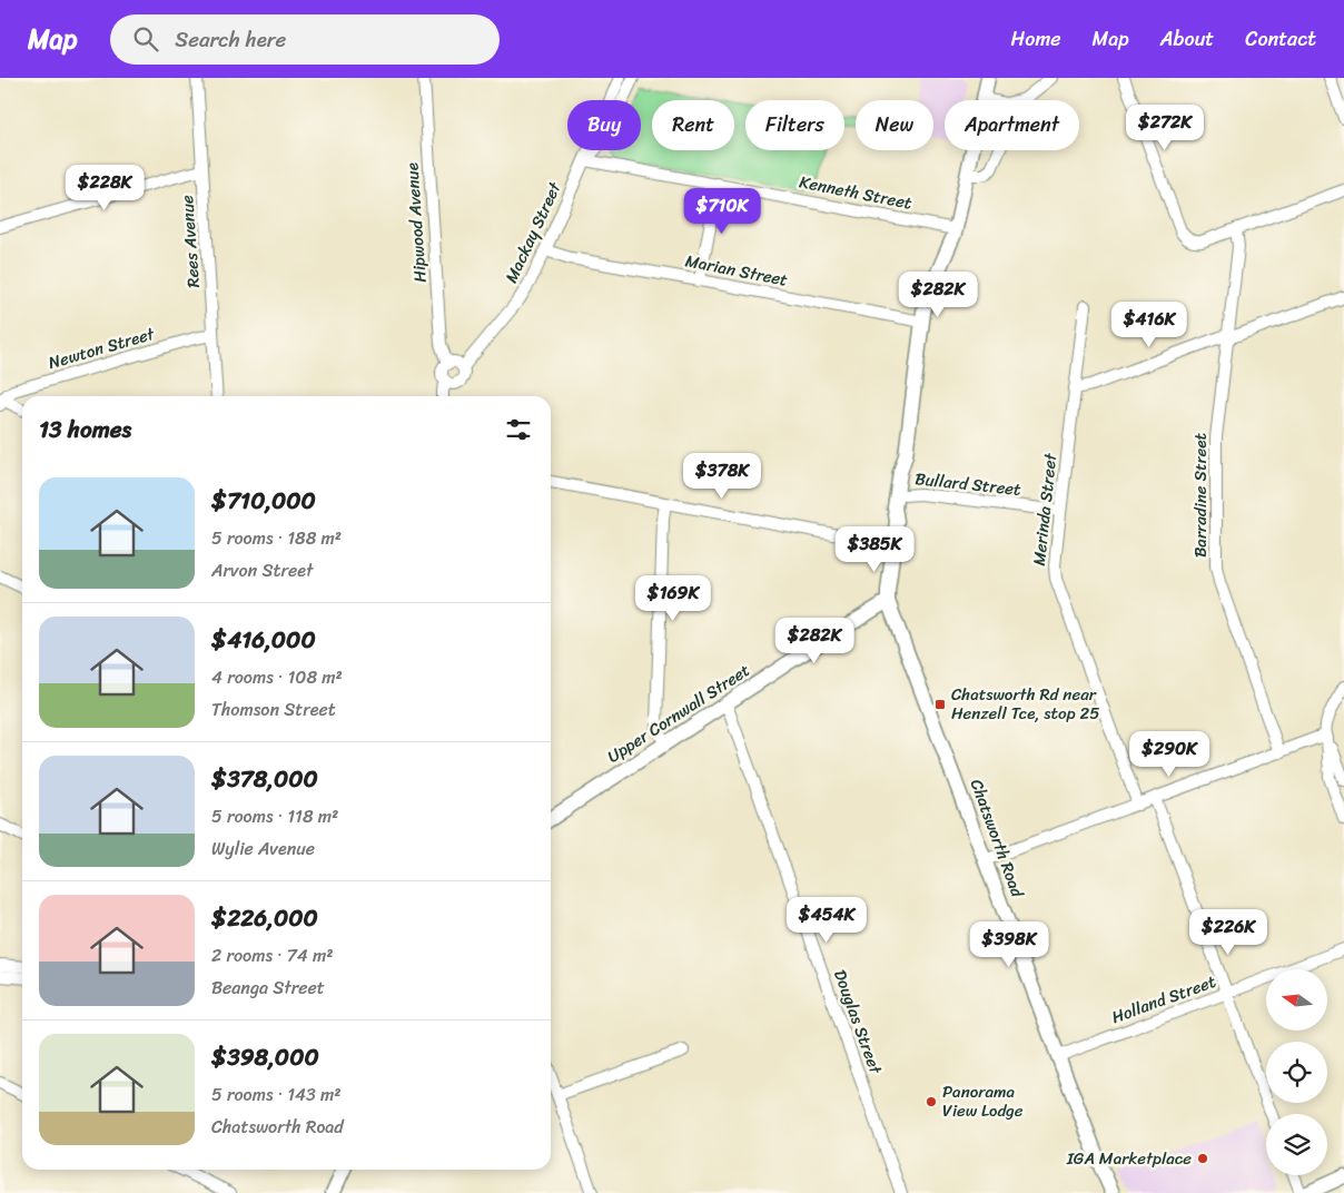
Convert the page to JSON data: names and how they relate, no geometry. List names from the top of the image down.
{
  "streets": {
    "main road": ["Upper Cornwall Street", "Chatsworth Road"],
    "street": [
      "Kenneth Street",
      "Hipwood Avenue",
      "Mackay Street",
      "Rees Avenue",
      "Marian Street",
      "Newton Street",
      "Bullard Street",
      "Barradine Street",
      "Merinda Street",
      "Holland Street",
      "Douglas Street"
    ]
  },
  "crossings": [
    ["Kenneth Street", "Mackay Street"],
    ["Kenneth Street", "Chatsworth Road"],
    ["Hipwood Avenue", "Mackay Street"],
    ["Mackay Street", "Marian Street"],
    ["Rees Avenue", "Newton Street"],
    ["Marian Street", "Chatsworth Road"],
    ["Bullard Street", "Merinda Street"],
    ["Bullard Street", "Chatsworth Road"],
    ["Upper Cornwall Street", "Chatsworth Road"],
    ["Upper Cornwall Street", "Douglas Street"],
    ["Chatsworth Road", "Holland Street"]
  ],
  "places": {
    "transit": ["Chatsworth Rd near Henzell Tce, stop 25"],
    "other": ["Panorama View Lodge", "IGA Marketplace"]
  },
  "north": "left",
  "page": {
    "header": "Map",
    "search": "Search here",
    "nav": [
      "Home",
      "Map",
      "About",
      "Contact"
    ],
    "chip": [
      "Buy",
      "Rent",
      "Filters",
      "New",
      "Apartment"
    ],
    "price": [
      "$272K",
      "$228K",
      "$710K",
      "$282K",
      "$416K",
      "$378K",
      "$385K",
      "$169K",
      "$282K",
      "$290K",
      "$454K",
      "$226K",
      "$398K"
    ],
    "heading": "13 homes",
    "list": [
      {
        "name": "$710,000",
        "note": "5 rooms · 188 m² · Arvon Street"
      },
      {
        "name": "$416,000",
        "note": "4 rooms · 108 m² · Thomson Street"
      },
      {
        "name": "$378,000",
        "note": "5 rooms · 118 m² · Wylie Avenue"
      },
      {
        "name": "$226,000",
        "note": "2 rooms · 74 m² · Beanga Street"
      },
      {
        "name": "$398,000",
        "note": "5 rooms · 143 m² · Chatsworth Road"
      }
    ]
  }
}
